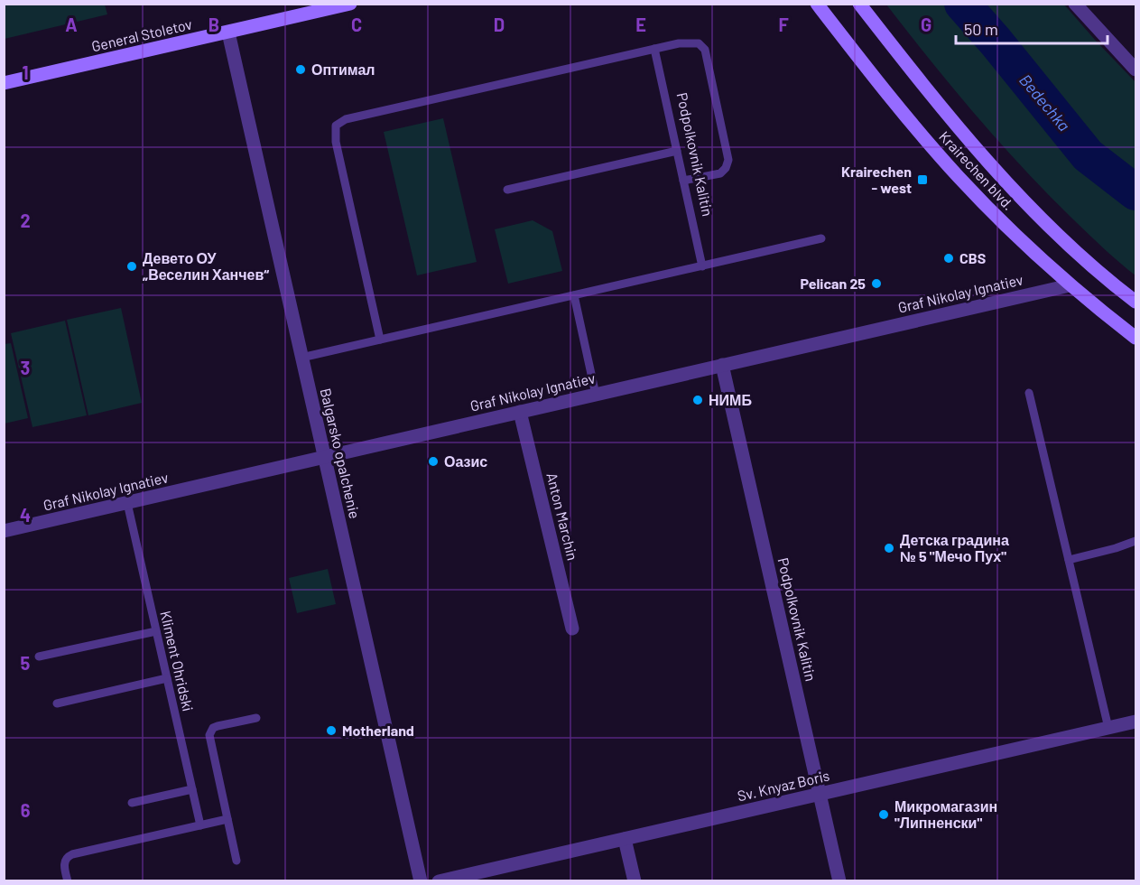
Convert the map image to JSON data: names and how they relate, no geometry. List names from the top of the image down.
{
  "streets": {
    "main road": ["General Stoletov", "Krairechen blvd."],
    "street": [
      "Podpolkovnik Kalitin",
      "Graf Nikolay Ignatiev",
      "Balgarsko opalchenie",
      "Anton Marchin",
      "Sv. Knyaz Boris"
    ],
    "lane": ["Kliment Ohridski"]
  },
  "crossings": [
    ["General Stoletov", "Balgarsko opalchenie"],
    ["Podpolkovnik Kalitin", "Graf Nikolay Ignatiev"],
    ["Podpolkovnik Kalitin", "Sv. Knyaz Boris"],
    ["Krairechen blvd.", "Graf Nikolay Ignatiev"],
    ["Graf Nikolay Ignatiev", "Balgarsko opalchenie"],
    ["Graf Nikolay Ignatiev", "Anton Marchin"],
    ["Graf Nikolay Ignatiev", "Kliment Ohridski"]
  ],
  "water": ["Bedechka"],
  "places": {
    "other": [
      "Оптимал",
      "CBS",
      "Девето ОУ „Веселин Ханчев“",
      "Pelican 25",
      "НИМБ",
      "Оазис",
      "Детска градина № 5 \"Мечо Пух\"",
      "Motherland",
      "Микромагазин \"Липненски\""
    ],
    "transit": ["Krairechen - west"]
  },
  "scale_bar": "50 m",
  "grid": {
    "columns": [
      "A",
      "B",
      "C",
      "D",
      "E",
      "F",
      "G"
    ],
    "rows": [
      "1",
      "2",
      "3",
      "4",
      "5",
      "6"
    ]
  }
}
